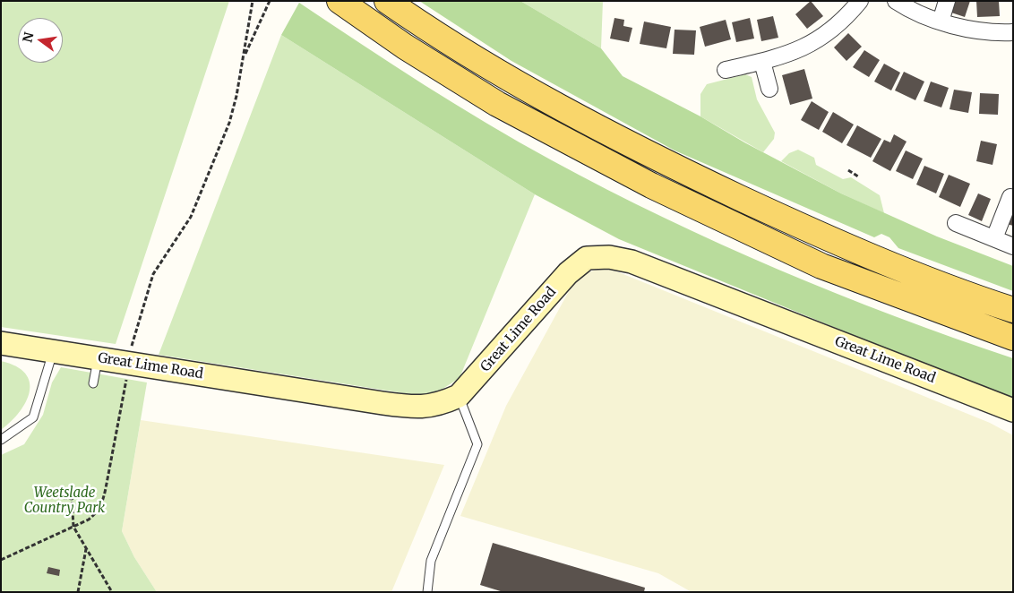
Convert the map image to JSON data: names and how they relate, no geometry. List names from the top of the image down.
{
  "streets": {
    "main road": ["Great Lime Road"]
  },
  "parks": ["Weetslade Country Park"],
  "north": "left"
}
